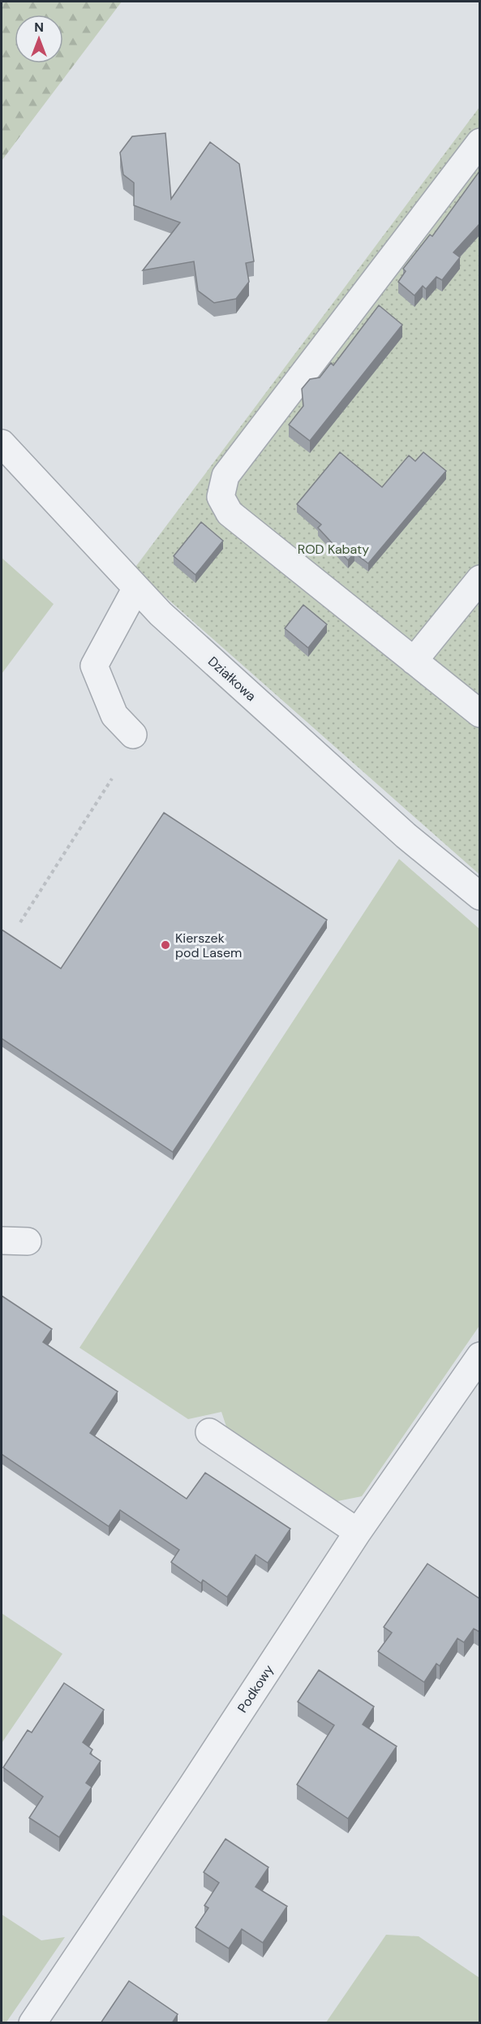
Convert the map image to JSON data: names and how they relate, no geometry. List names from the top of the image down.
{
  "streets": {
    "street": ["Działkowa", "Podkowy"]
  },
  "parks": ["ROD Kabaty"],
  "places": ["Kierszek pod Lasem"],
  "north": "top"
}
